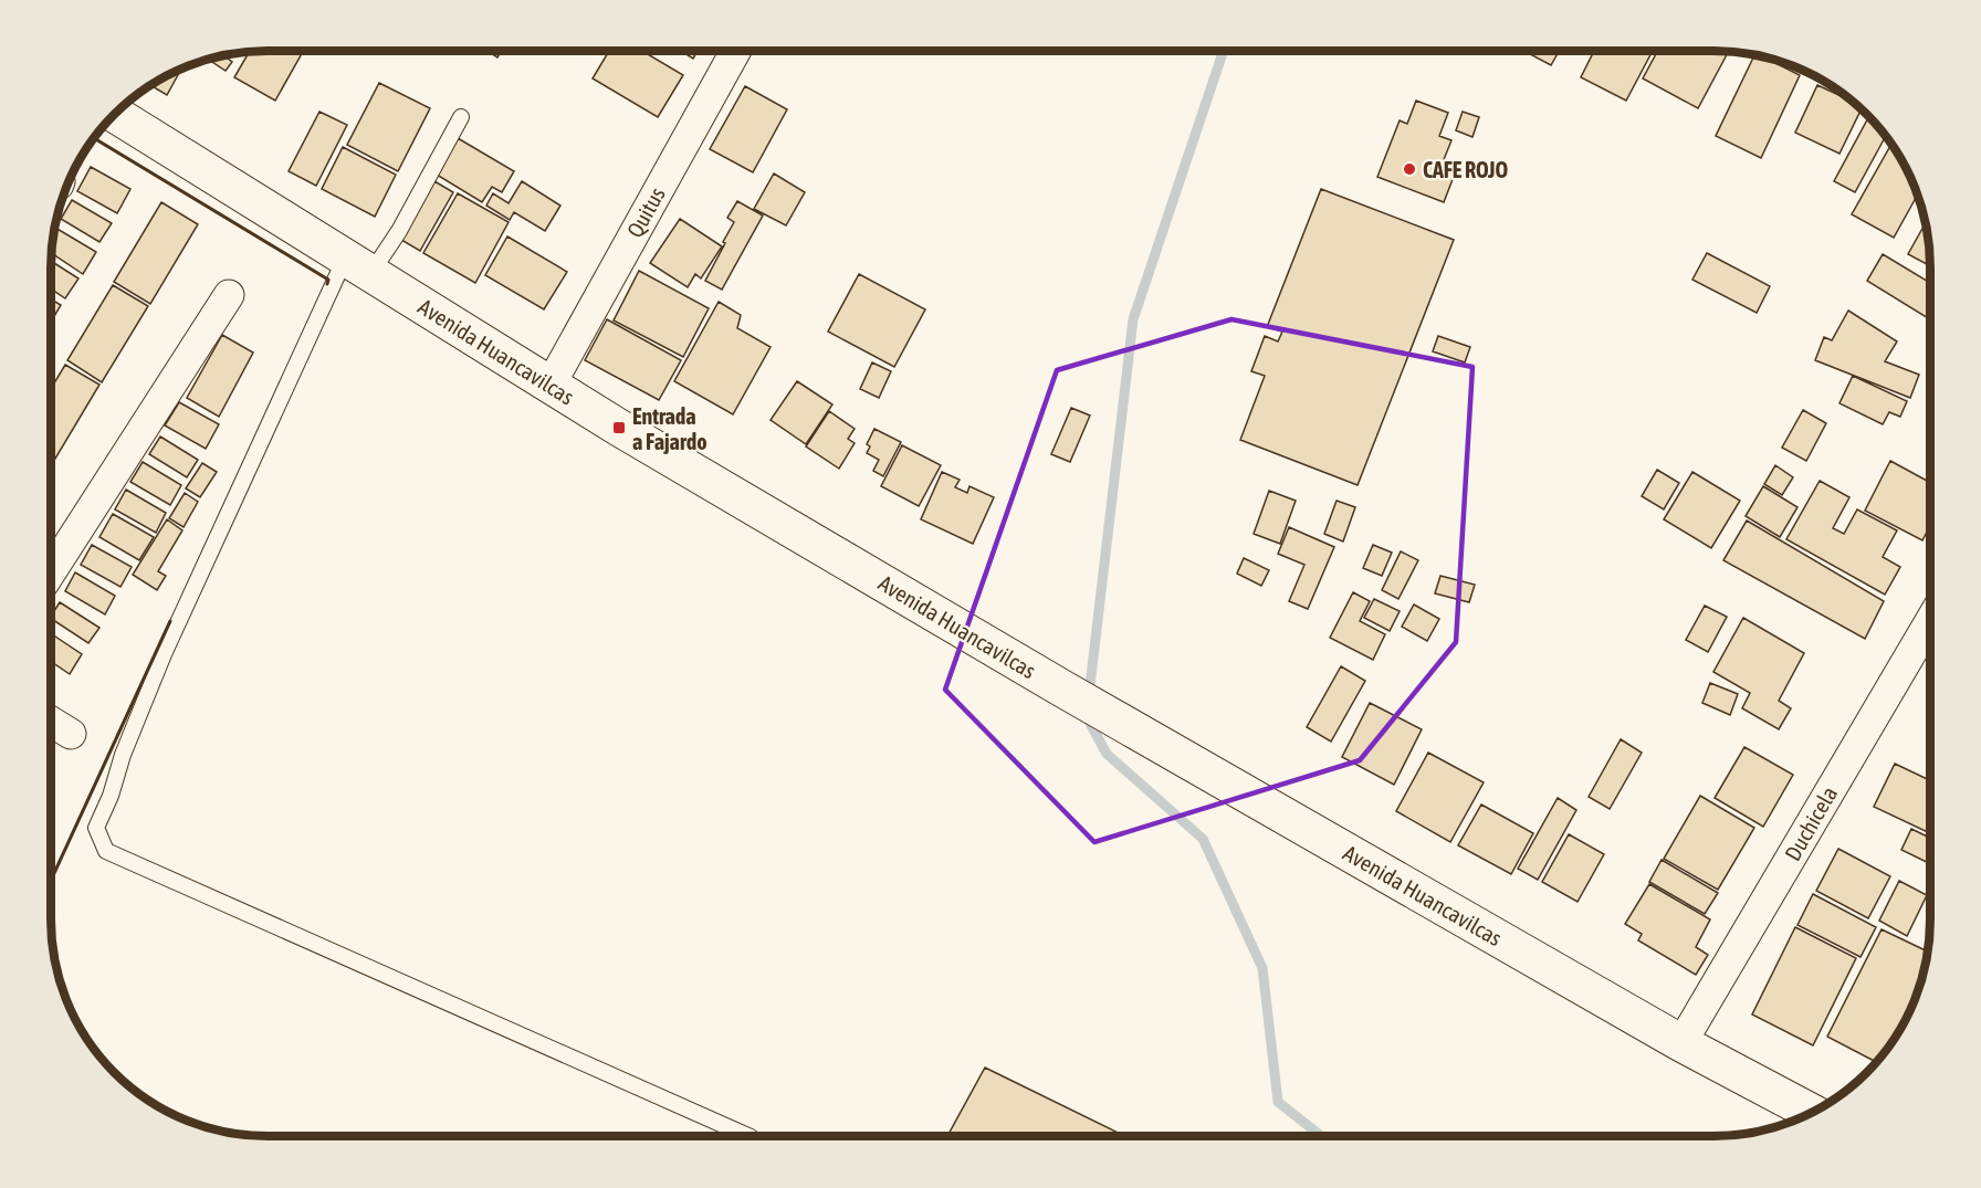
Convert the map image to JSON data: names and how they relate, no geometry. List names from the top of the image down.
{
  "streets": {
    "street": ["Quitus", "Avenida Huancavilcas", "Duchicela"]
  },
  "crossings": [
    ["Quitus", "Avenida Huancavilcas"],
    ["Avenida Huancavilcas", "Duchicela"]
  ],
  "places": {
    "other": ["CAFE ROJO"],
    "transit": ["Entrada a Fajardo"]
  }
}
